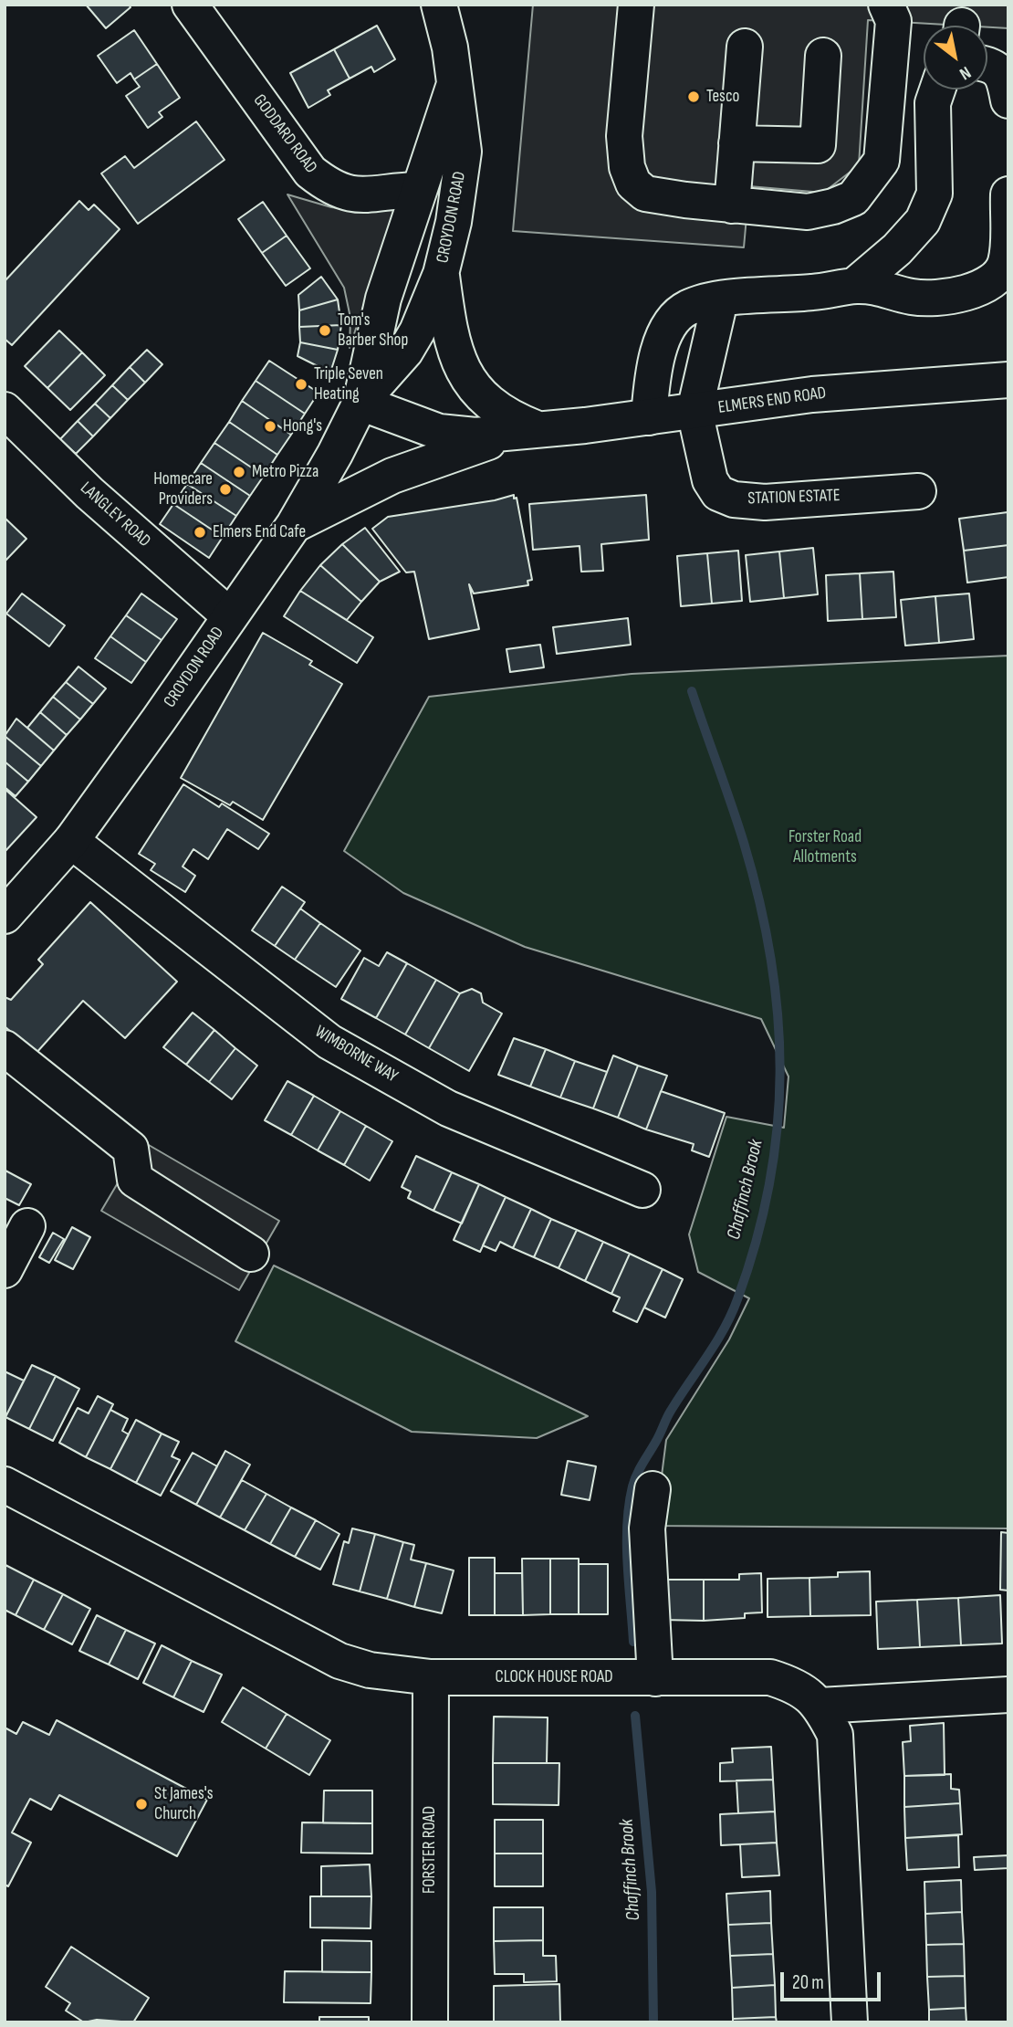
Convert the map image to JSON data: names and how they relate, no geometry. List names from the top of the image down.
{
  "streets": {
    "street": [
      "GODDARD ROAD",
      "CROYDON ROAD",
      "ELMERS END ROAD",
      "STATION ESTATE",
      "LANGLEY ROAD",
      "WIMBORNE WAY",
      "CLOCK HOUSE ROAD",
      "FORSTER ROAD"
    ]
  },
  "crossings": [
    ["GODDARD ROAD", "CROYDON ROAD"],
    ["CROYDON ROAD", "ELMERS END ROAD"],
    ["CROYDON ROAD", "LANGLEY ROAD"],
    ["CROYDON ROAD", "WIMBORNE WAY"],
    ["ELMERS END ROAD", "STATION ESTATE"],
    ["CLOCK HOUSE ROAD", "FORSTER ROAD"]
  ],
  "water": ["Chaffinch Brook"],
  "parks": ["Forster Road Allotments"],
  "places": [
    "Tesco",
    "Tom's Barber Shop",
    "Triple Seven Heating",
    "Hong's",
    "Metro Pizza",
    "Homecare Providers",
    "Elmers End Cafe",
    "St James's Church"
  ],
  "scale_bar": "20 m",
  "north": "bottom right"
}
